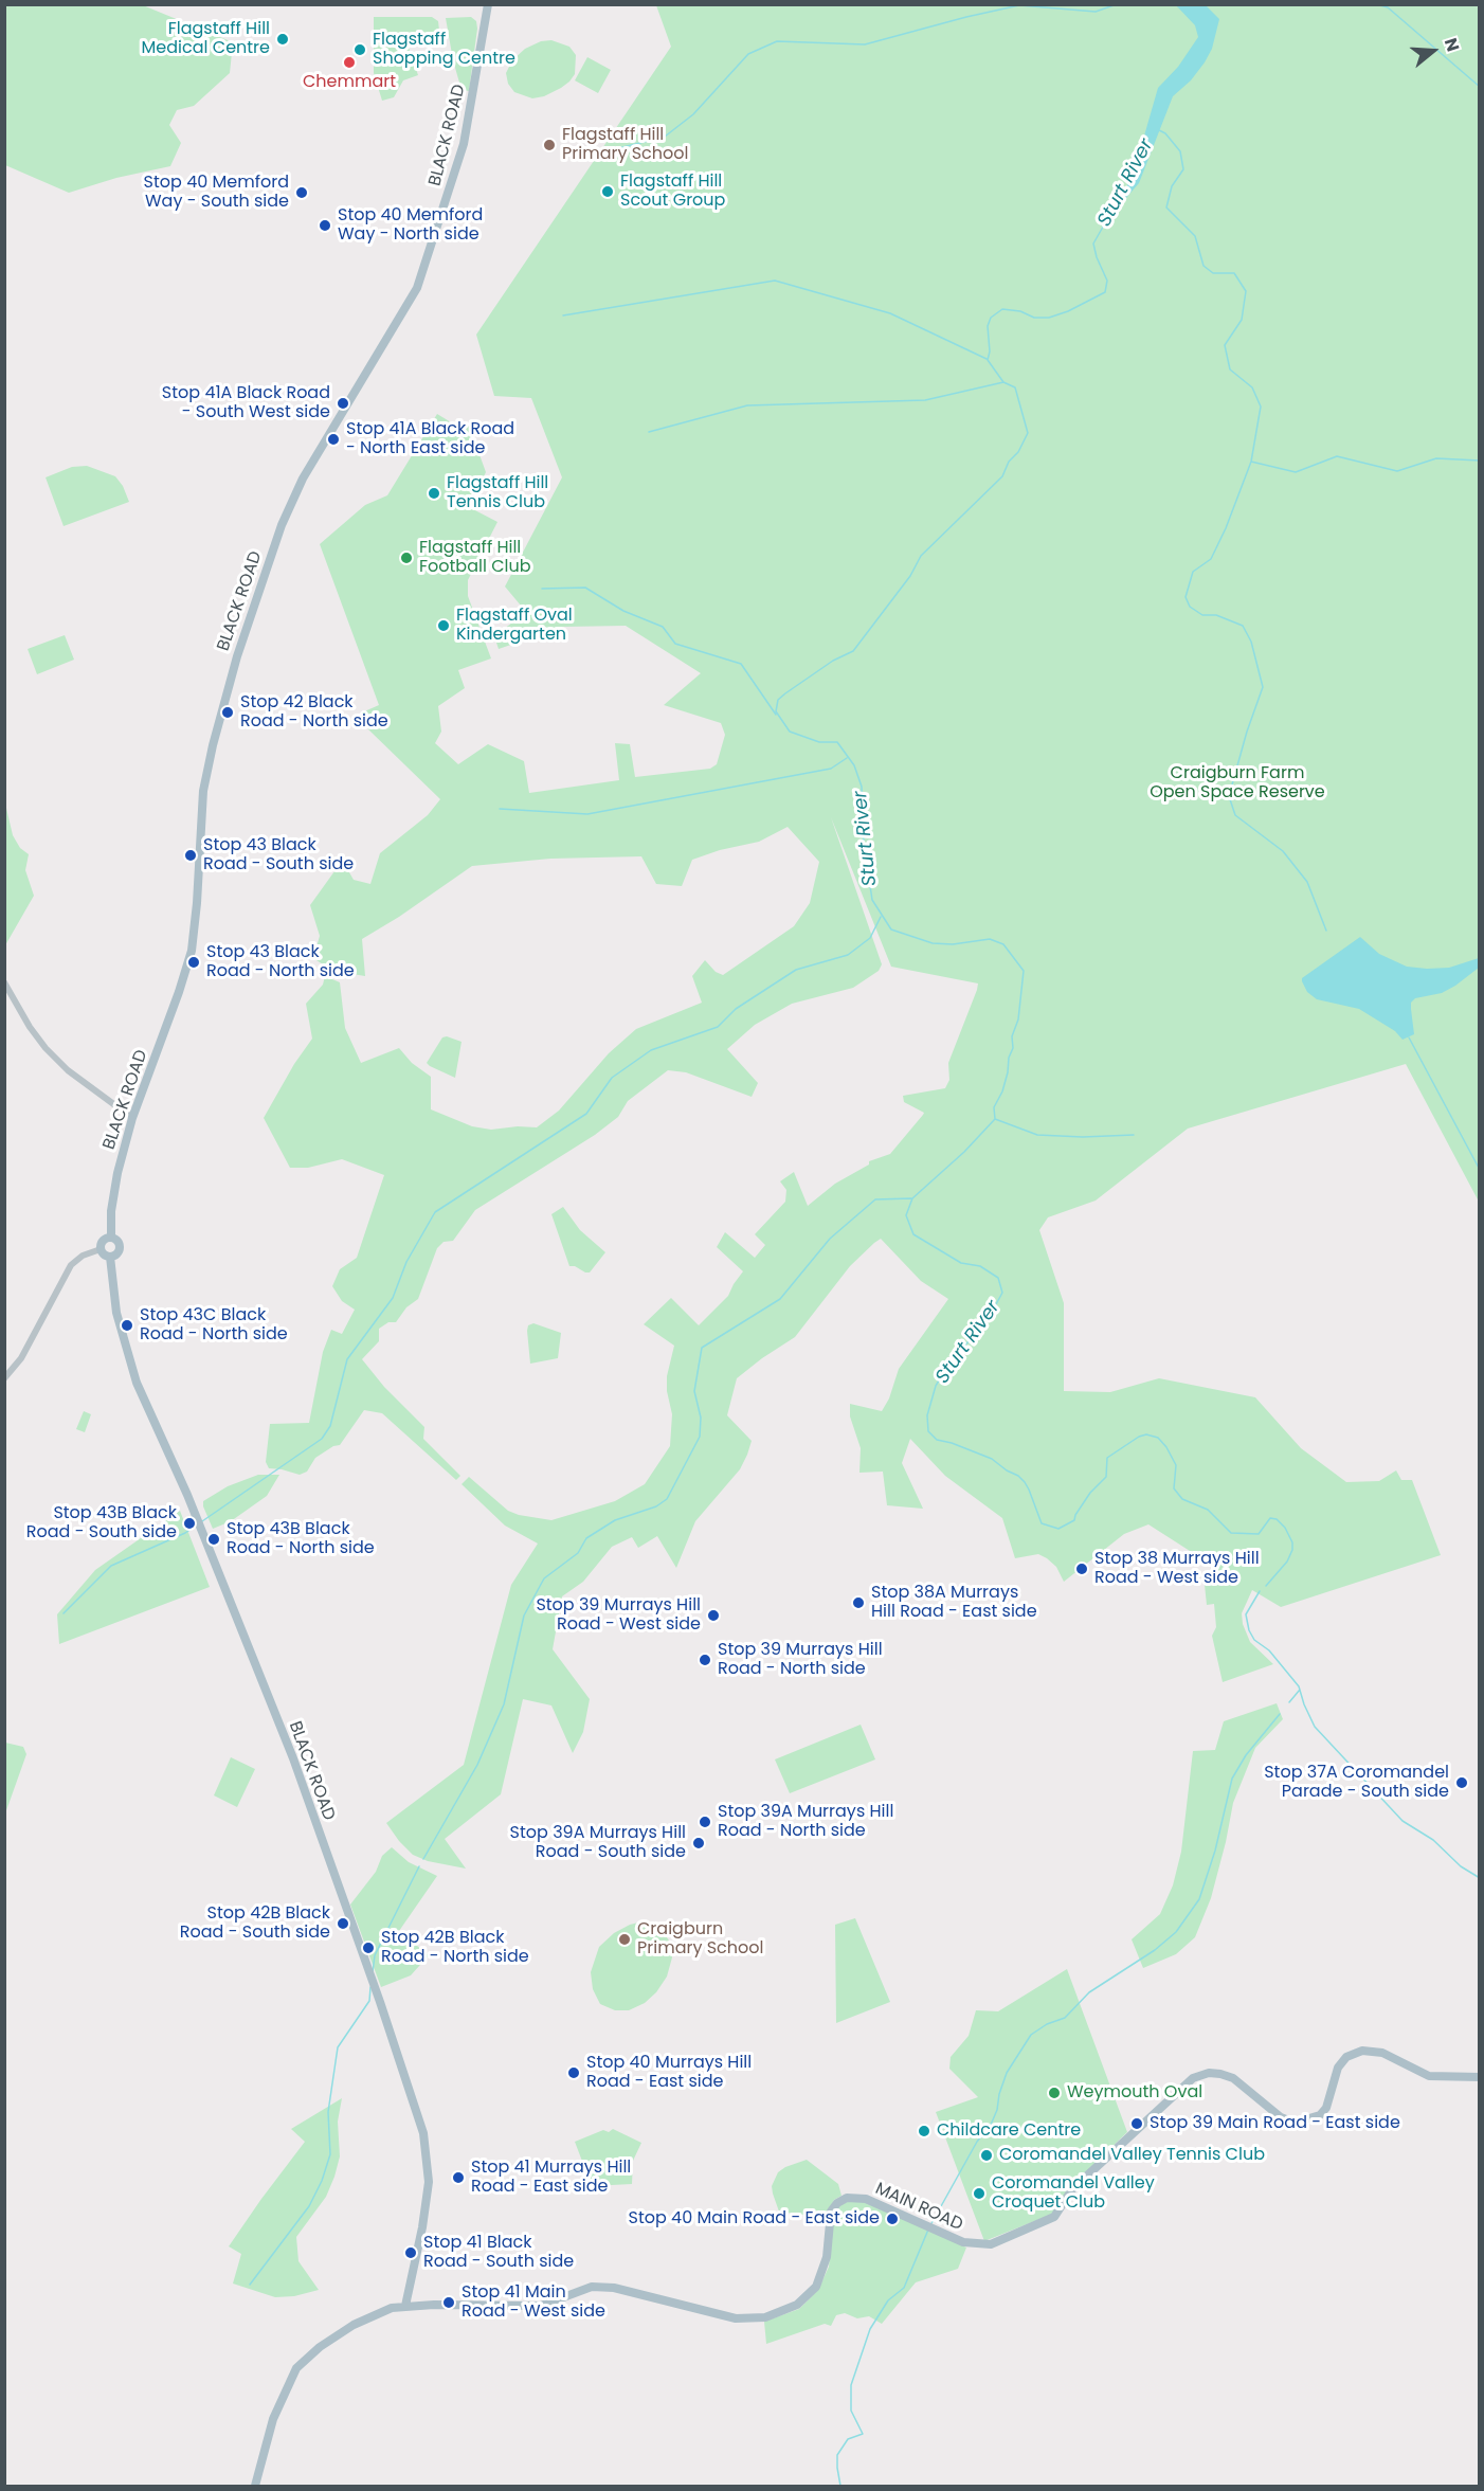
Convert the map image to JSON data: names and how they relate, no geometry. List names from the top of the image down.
{
  "streets": {
    "main road": ["BLACK ROAD", "MAIN ROAD"]
  },
  "crossings": [
    ["BLACK ROAD", "MAIN ROAD"]
  ],
  "water": ["Sturt River"],
  "parks": ["Craigburn Farm Open Space Reserve"],
  "places": [
    "Flagstaff Hill Medical Centre",
    "Flagstaff Shopping Centre",
    "Chemmart",
    "Flagstaff Hill Primary School",
    "Flagstaff Hill Scout Group",
    "Stop 40 Memford Way - South side",
    "Stop 40 Memford Way - North side",
    "Stop 41A Black Road - South West side",
    "Stop 41A Black Road - North East side",
    "Flagstaff Hill Tennis Club",
    "Flagstaff Hill Football Club",
    "Flagstaff Oval Kindergarten",
    "Stop 42 Black Road - North side",
    "Stop 43 Black Road - South side",
    "Stop 43 Black Road - North side",
    "Stop 43C Black Road - North side",
    "Stop 43B Black Road - South side",
    "Stop 43B Black Road - North side",
    "Stop 38 Murrays Hill Road - West side",
    "Stop 38A Murrays Hill Road - East side",
    "Stop 39 Murrays Hill Road - West side",
    "Stop 39 Murrays Hill Road - North side",
    "Stop 37A Coromandel Parade - South side",
    "Stop 39A Murrays Hill Road - North side",
    "Stop 39A Murrays Hill Road - South side",
    "Stop 42B Black Road - South side",
    "Craigburn Primary School",
    "Stop 42B Black Road - North side",
    "Stop 40 Murrays Hill Road - East side",
    "Weymouth Oval",
    "Stop 39 Main Road - East side",
    "Childcare Centre",
    "Coromandel Valley Tennis Club",
    "Stop 41 Murrays Hill Road - East side",
    "Coromandel Valley Croquet Club",
    "Stop 40 Main Road - East side",
    "Stop 41 Black Road - South side",
    "Stop 41 Main Road - West side"
  ],
  "north": "right"
}
